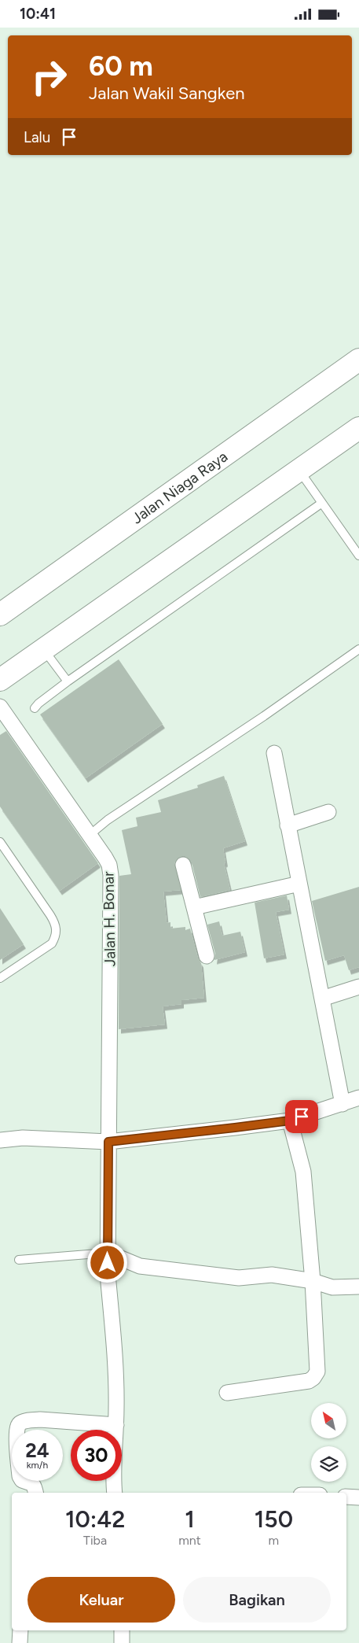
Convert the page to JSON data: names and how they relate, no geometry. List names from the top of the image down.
{
  "streets": {
    "main road": ["Jalan Niaga Raya"],
    "street": ["Jalan H. Bonar"]
  },
  "north": "top left",
  "page": {
    "status": "10:41",
    "turn": ["60 m", "Jalan Wakil Sangken"],
    "then": "Lalu",
    "speed": "24 km/h",
    "limit": "30",
    "eta": [
      "10:42",
      "Tiba",
      "1",
      "mnt",
      "150",
      "m"
    ],
    "buttons": ["Keluar", "Bagikan"]
  }
}
